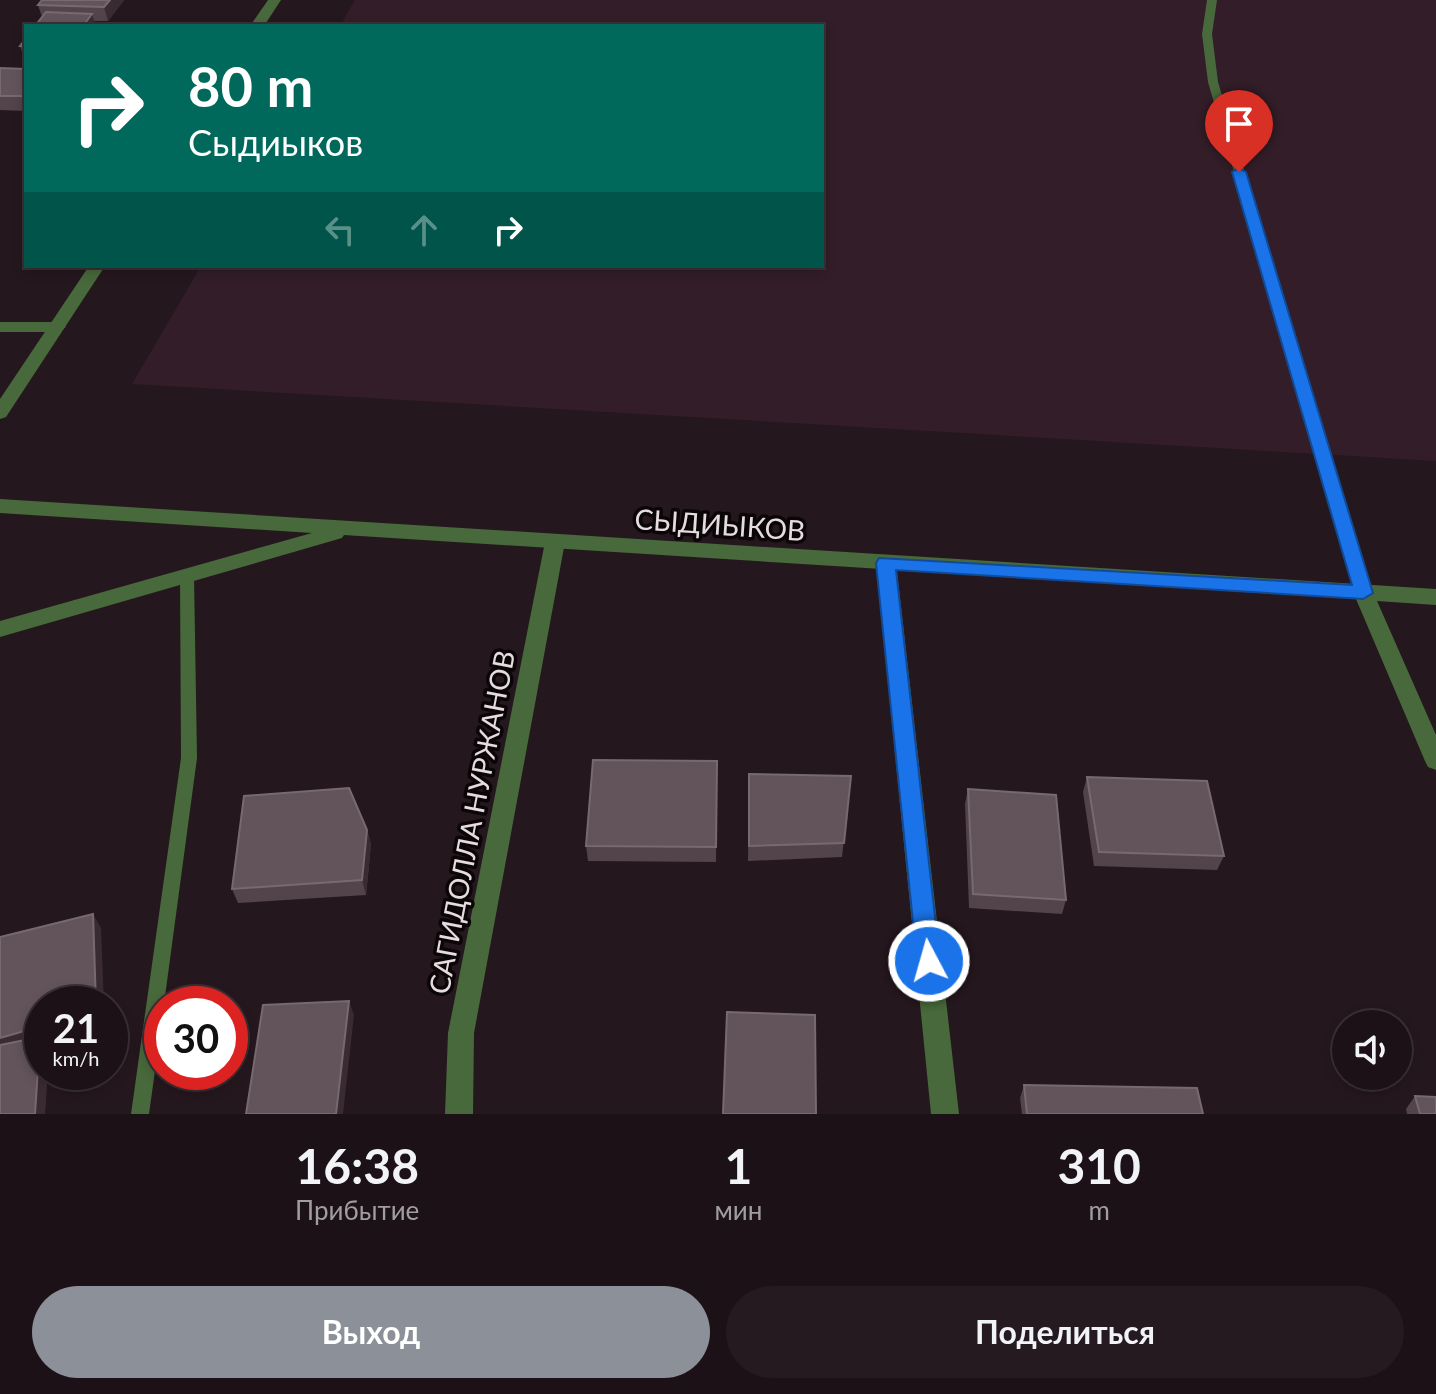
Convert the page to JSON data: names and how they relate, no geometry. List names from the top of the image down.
{
  "streets": {
    "street": ["СЫДИЫКОВ", "САГИДОЛЛА НУРЖАНОВ"]
  },
  "crossings": [
    ["СЫДИЫКОВ", "САГИДОЛЛА НУРЖАНОВ"]
  ],
  "page": {
    "turn": ["80 m", "Сыдиыков"],
    "speed": "21 km/h",
    "limit": "30",
    "eta": [
      "16:38",
      "Прибытие",
      "1",
      "мин",
      "310",
      "m"
    ],
    "buttons": ["Выход", "Поделиться"]
  }
}
